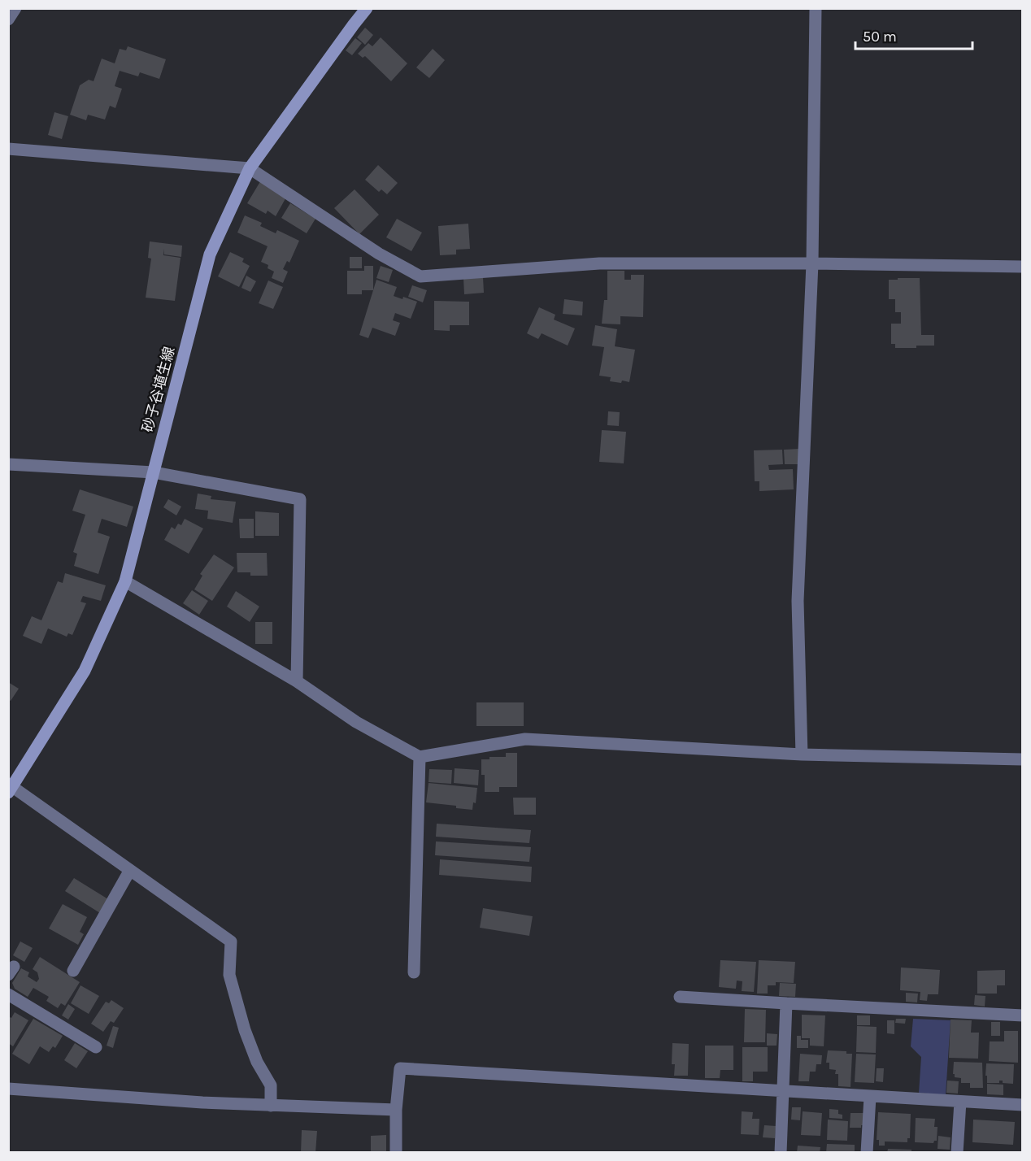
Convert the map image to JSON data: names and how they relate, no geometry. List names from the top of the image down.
{
  "streets": {
    "main road": ["砂子谷埴生線"]
  },
  "scale_bar": "50 m"
}
